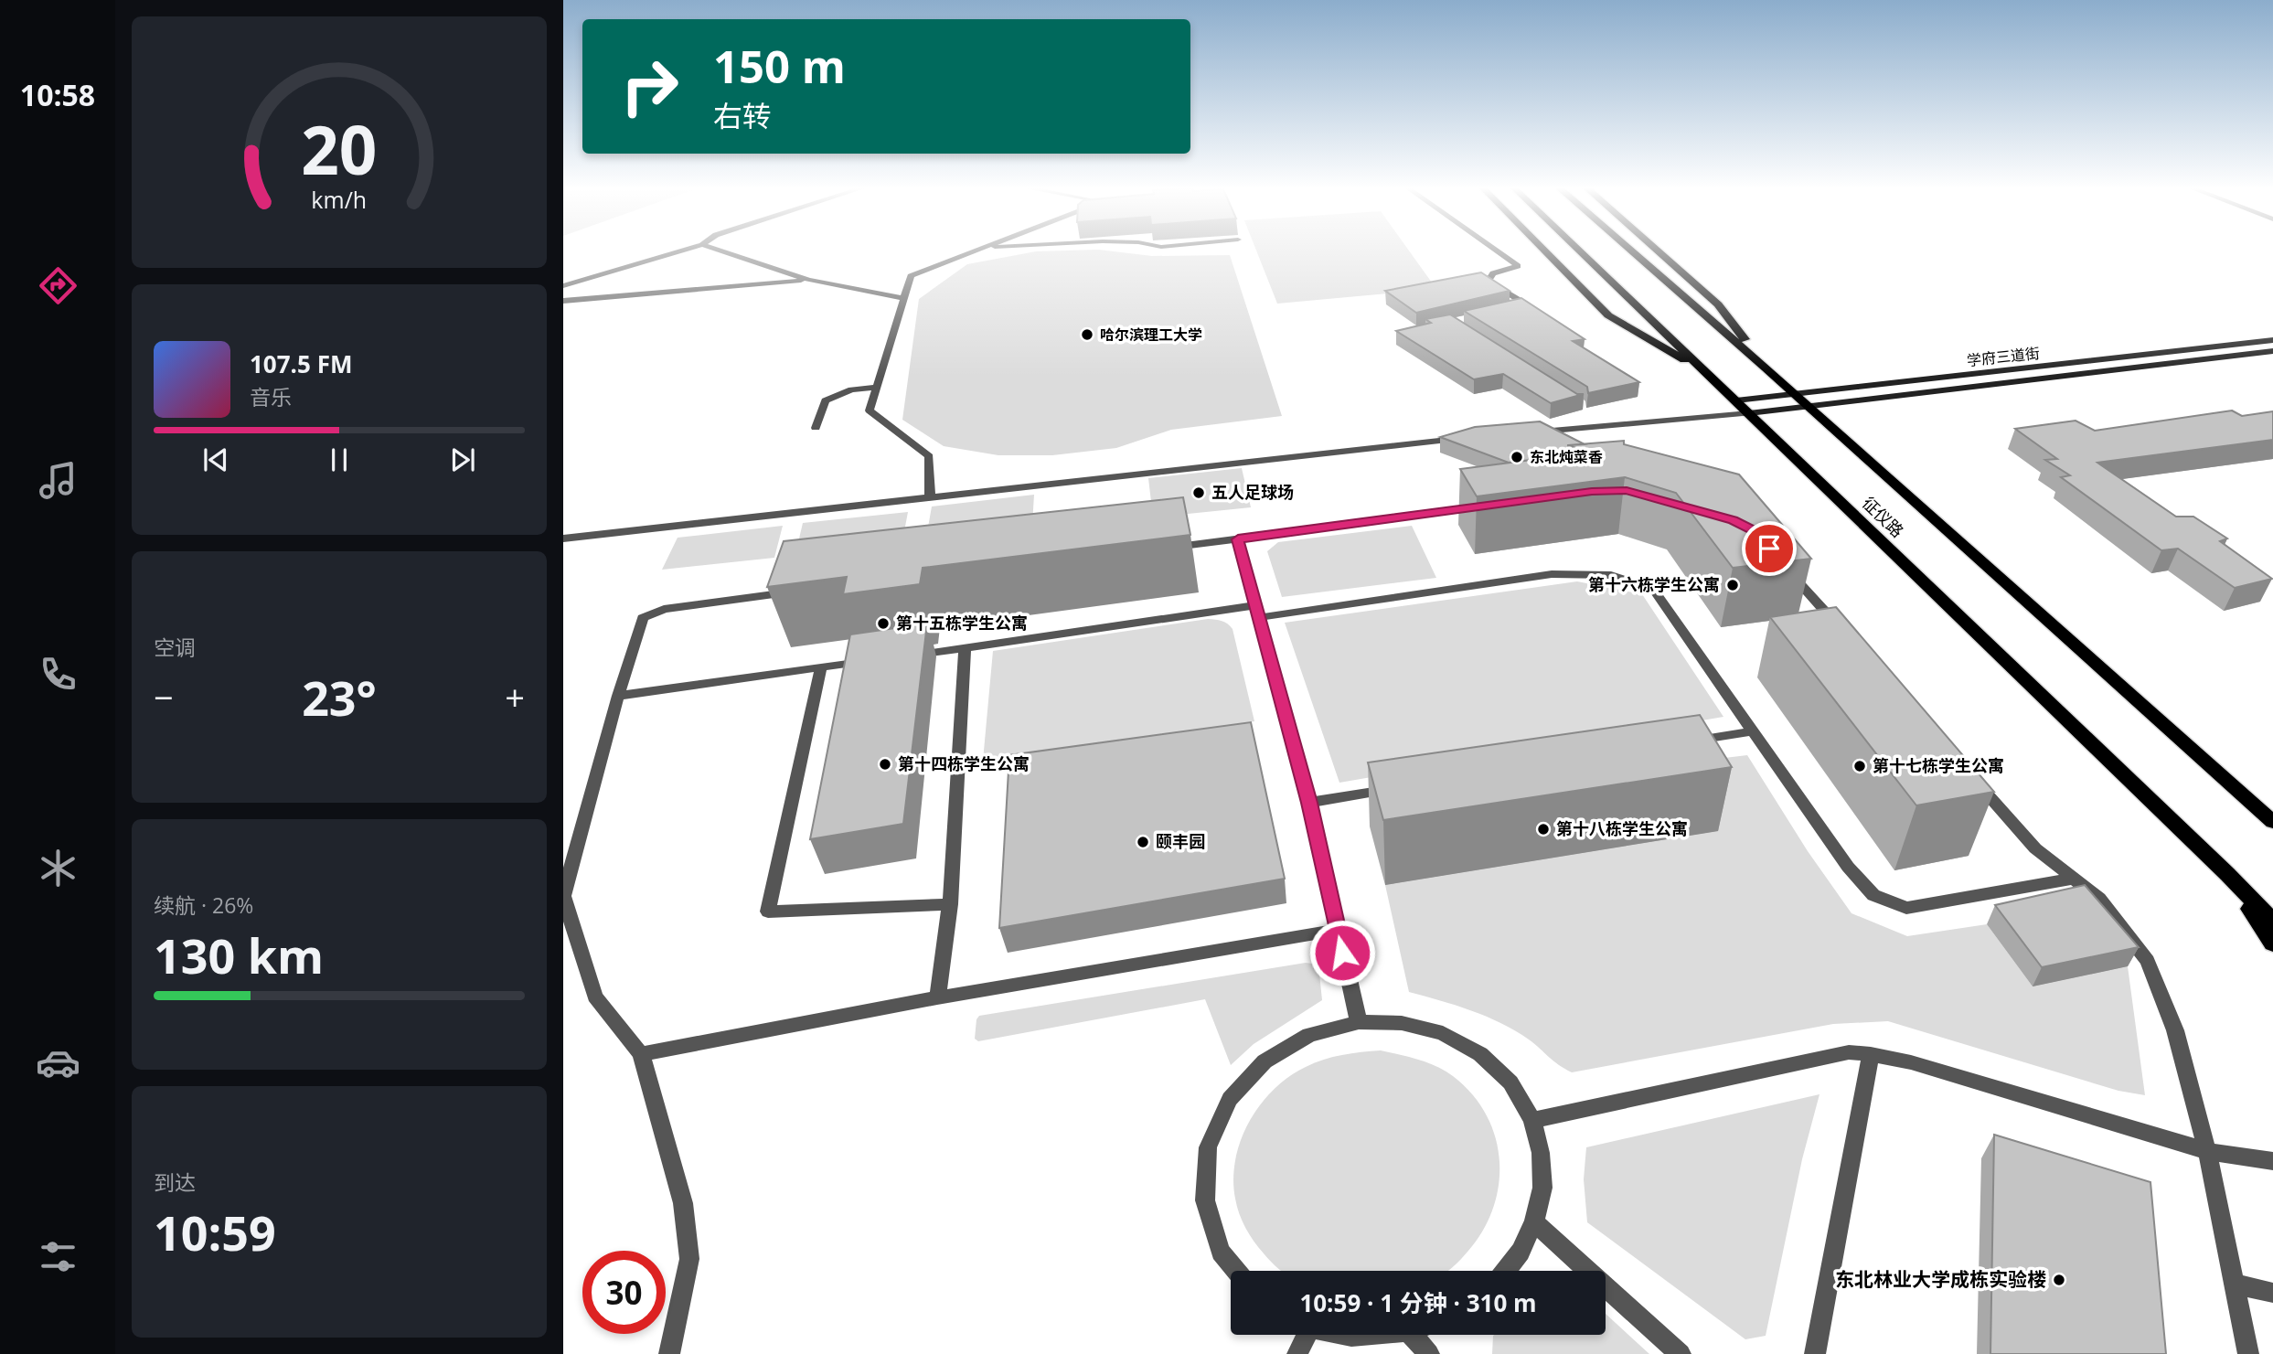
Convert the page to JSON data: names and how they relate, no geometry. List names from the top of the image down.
{
  "streets": {
    "main road": ["学府三道街", "征仪路"]
  },
  "crossings": [
    ["学府三道街", "征仪路"]
  ],
  "places": [
    "哈尔滨理工大学",
    "东北炖菜香",
    "五人足球场",
    "第十六栋学生公寓",
    "第十五栋学生公寓",
    "第十四栋学生公寓",
    "第十七栋学生公寓",
    "第十八栋学生公寓",
    "颐丰园",
    "东北林业大学成栋实验楼"
  ],
  "page": {
    "tabs": "10:58",
    "turn": ["150 m", "右转"],
    "song": ["107.5 FM", "音乐"],
    "tile": [
      "空调",
      ["续航 · 26%", "130 km"],
      ["到达", "10:59"]
    ],
    "heat": ["−", "23°", "+"],
    "limit": "30",
    "trip": "10:59 · 1 分钟 · 310 m",
    "gauge": ["20", "km/h"]
  }
}
